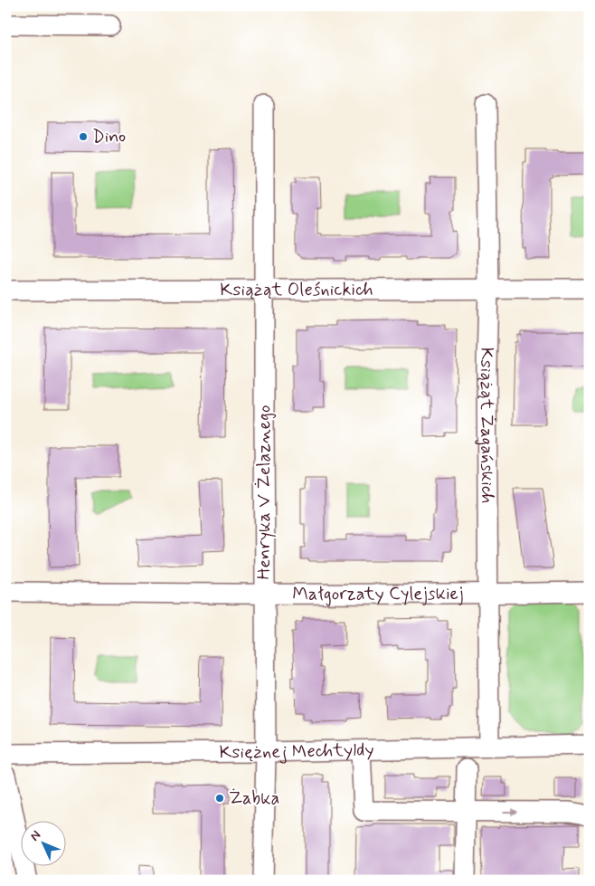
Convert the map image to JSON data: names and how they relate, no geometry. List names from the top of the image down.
{
  "streets": {
    "street": [
      "Książąt Oleśnickich",
      "Książąt Żagańskich",
      "Henryka V Żelaznego",
      "Małgorzaty Cylejskiej",
      "Księżnej Mechtyldy"
    ]
  },
  "crossings": [
    ["Książąt Oleśnickich", "Książąt Żagańskich"],
    ["Książąt Oleśnickich", "Henryka V Żelaznego"],
    ["Książąt Żagańskich", "Małgorzaty Cylejskiej"],
    ["Książąt Żagańskich", "Księżnej Mechtyldy"],
    ["Henryka V Żelaznego", "Małgorzaty Cylejskiej"],
    ["Henryka V Żelaznego", "Księżnej Mechtyldy"]
  ],
  "places": ["Dino", "Żabka"],
  "north": "top left"
}
